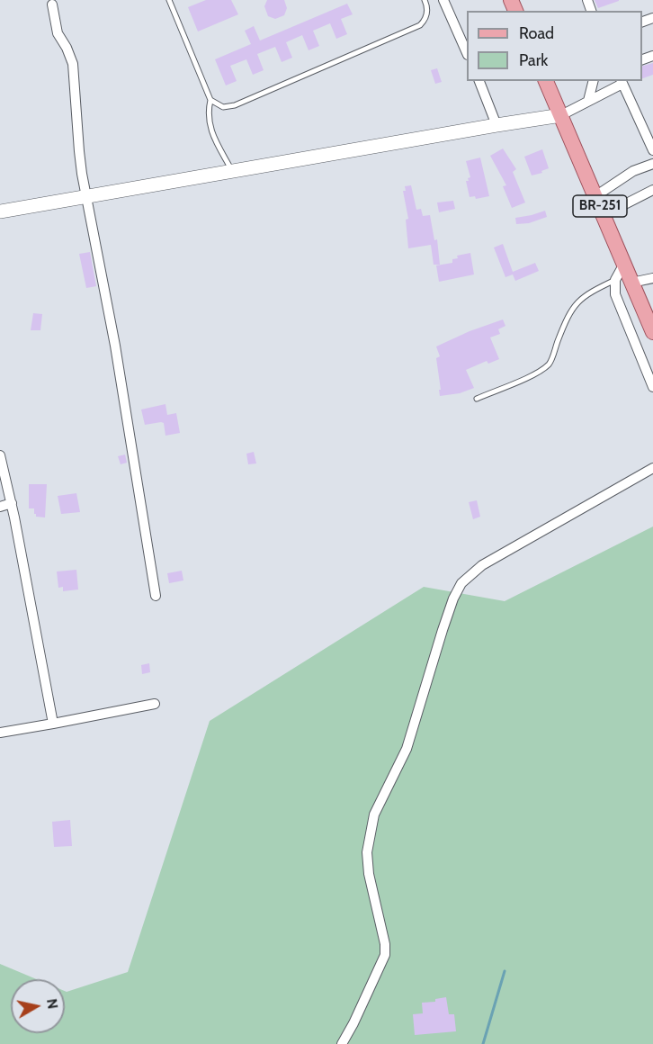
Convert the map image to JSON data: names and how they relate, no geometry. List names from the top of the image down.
{
  "streets": {
    "main road": ["BR-251"]
  },
  "legend": ["Road", "Park"],
  "north": "right"
}
